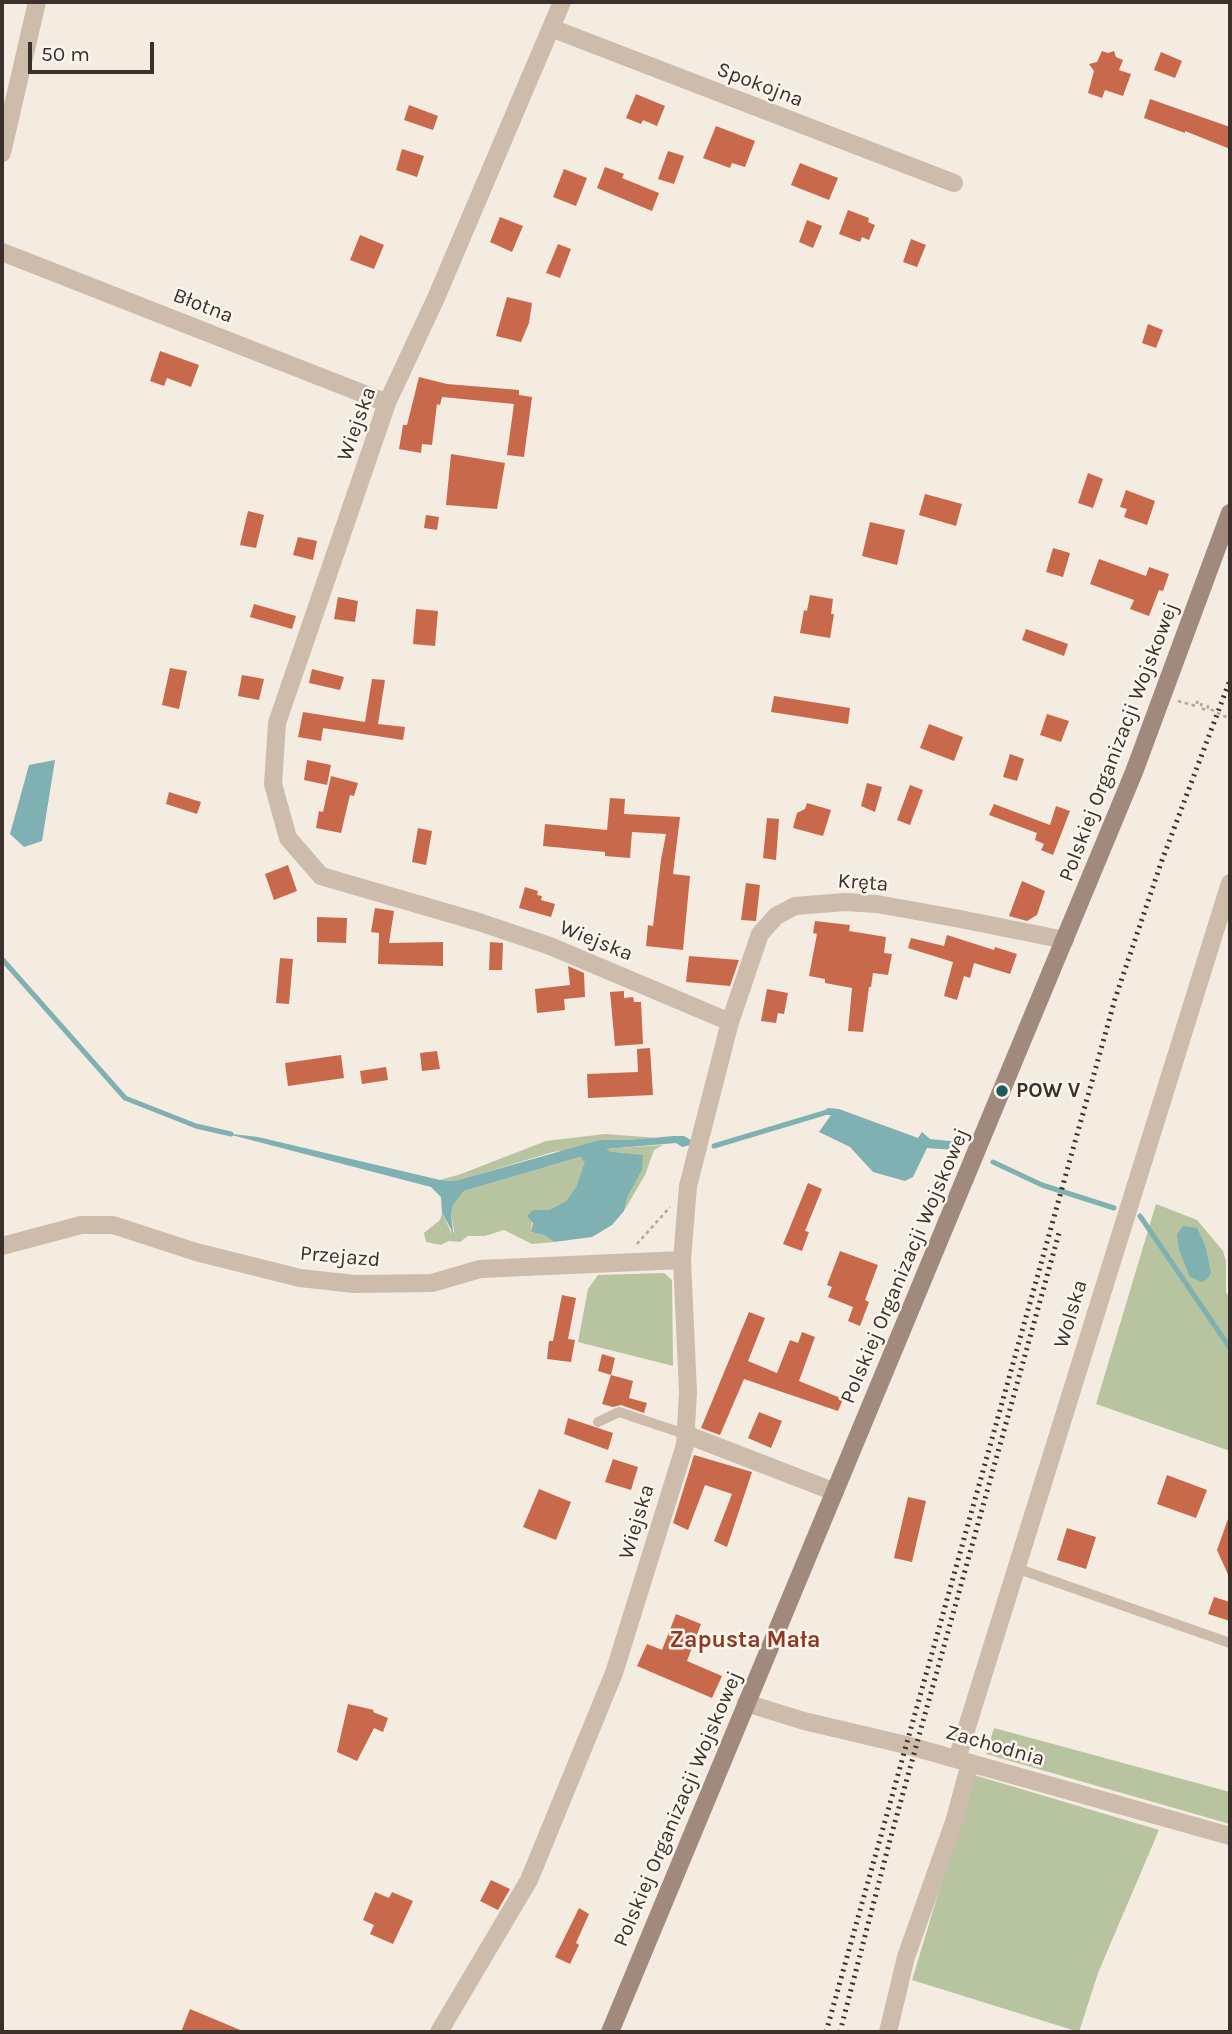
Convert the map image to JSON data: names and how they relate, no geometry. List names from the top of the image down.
{
  "streets": {
    "main road": ["Polskiej Organizacji Wojskowej"],
    "street": [
      "Spokojna",
      "Błotna",
      "Wiejska",
      "Kręta",
      "Przejazd",
      "Wolska",
      "Zachodnia"
    ]
  },
  "crossings": [
    ["Spokojna", "Wiejska"],
    ["Błotna", "Wiejska"],
    ["Wiejska", "Kręta"],
    ["Wiejska", "Przejazd"],
    ["Polskiej Organizacji Wojskowej", "Kręta"],
    ["Polskiej Organizacji Wojskowej", "Zachodnia"],
    ["Wolska", "Zachodnia"]
  ],
  "districts": ["Zapusta Mała"],
  "places": ["POW V"],
  "scale_bar": "50 m"
}
